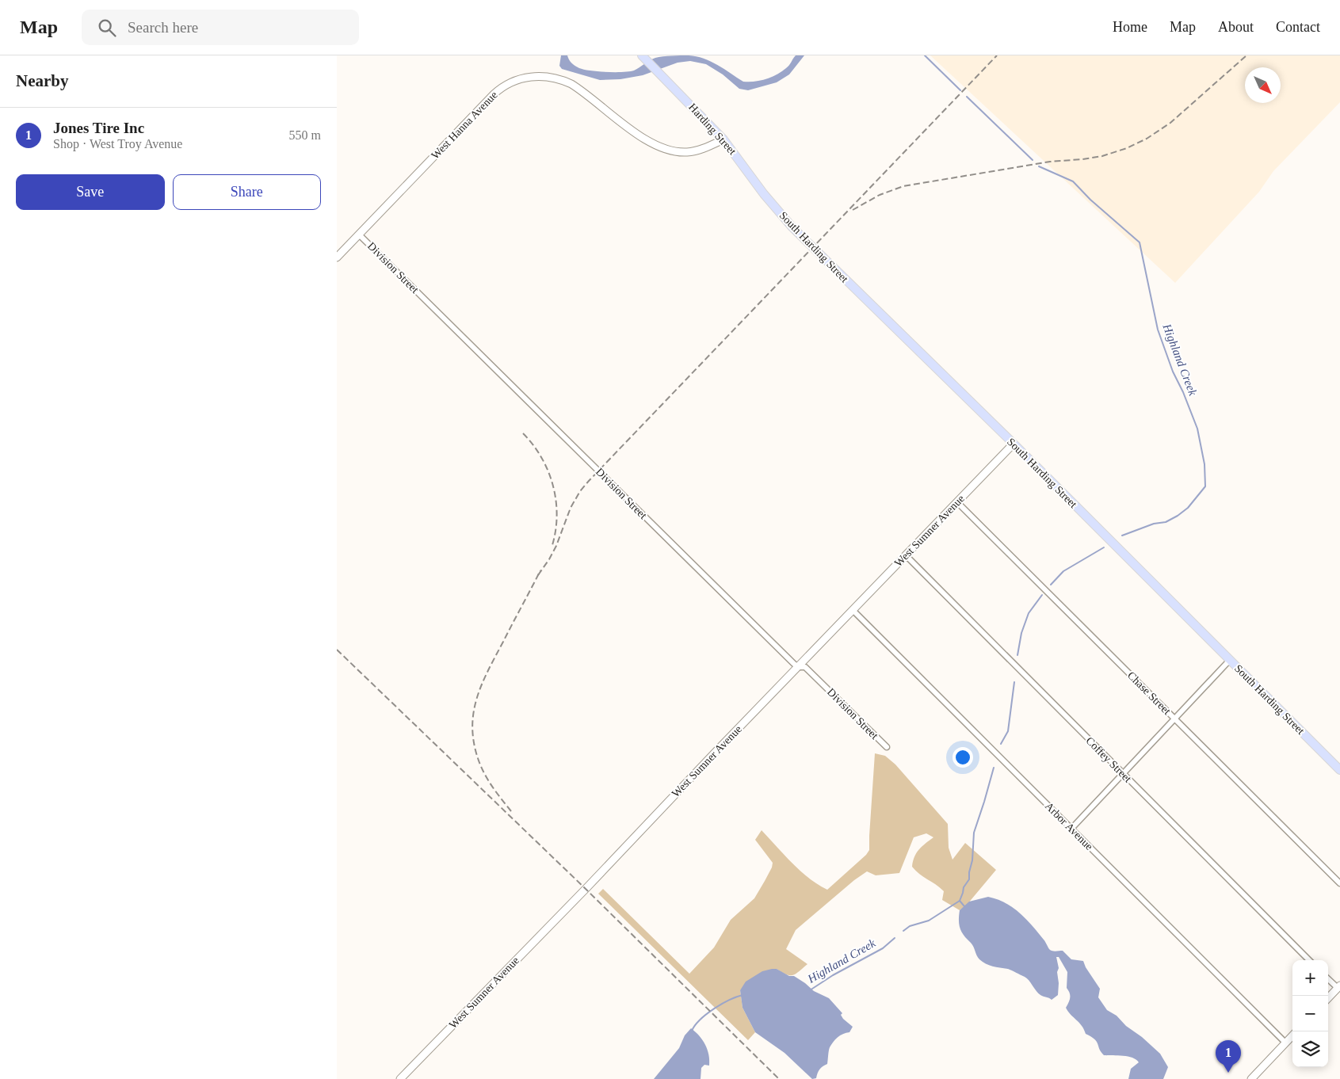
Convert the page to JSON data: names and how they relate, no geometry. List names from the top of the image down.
{
  "streets": {
    "main road": ["Harding Street", "South Harding Street"],
    "street": [
      "West Hanna Avenue",
      "Division Street",
      "West Sumner Avenue",
      "Chase Street",
      "Coffey Street",
      "Arbor Avenue"
    ]
  },
  "crossings": [
    ["West Hanna Avenue", "Harding Street"],
    ["West Hanna Avenue", "Division Street"],
    ["Harding Street", "South Harding Street"],
    ["South Harding Street", "West Sumner Avenue"],
    ["Division Street", "West Sumner Avenue"],
    ["West Sumner Avenue", "Chase Street"],
    ["West Sumner Avenue", "Coffey Street"],
    ["West Sumner Avenue", "Arbor Avenue"]
  ],
  "water": ["Highland Creek"],
  "north": "bottom right",
  "page": {
    "header": "Map",
    "search": "Search here",
    "nav": [
      "Home",
      "Map",
      "About",
      "Contact"
    ],
    "heading": "Nearby",
    "list": [
      {
        "mark": "1",
        "name": "Jones Tire Inc",
        "note": "Shop · West Troy Avenue",
        "value": "550 m"
      }
    ],
    "buttons": ["Save", "Share"],
    "map_buttons": ["+", "−"],
    "pins": "1"
  }
}
